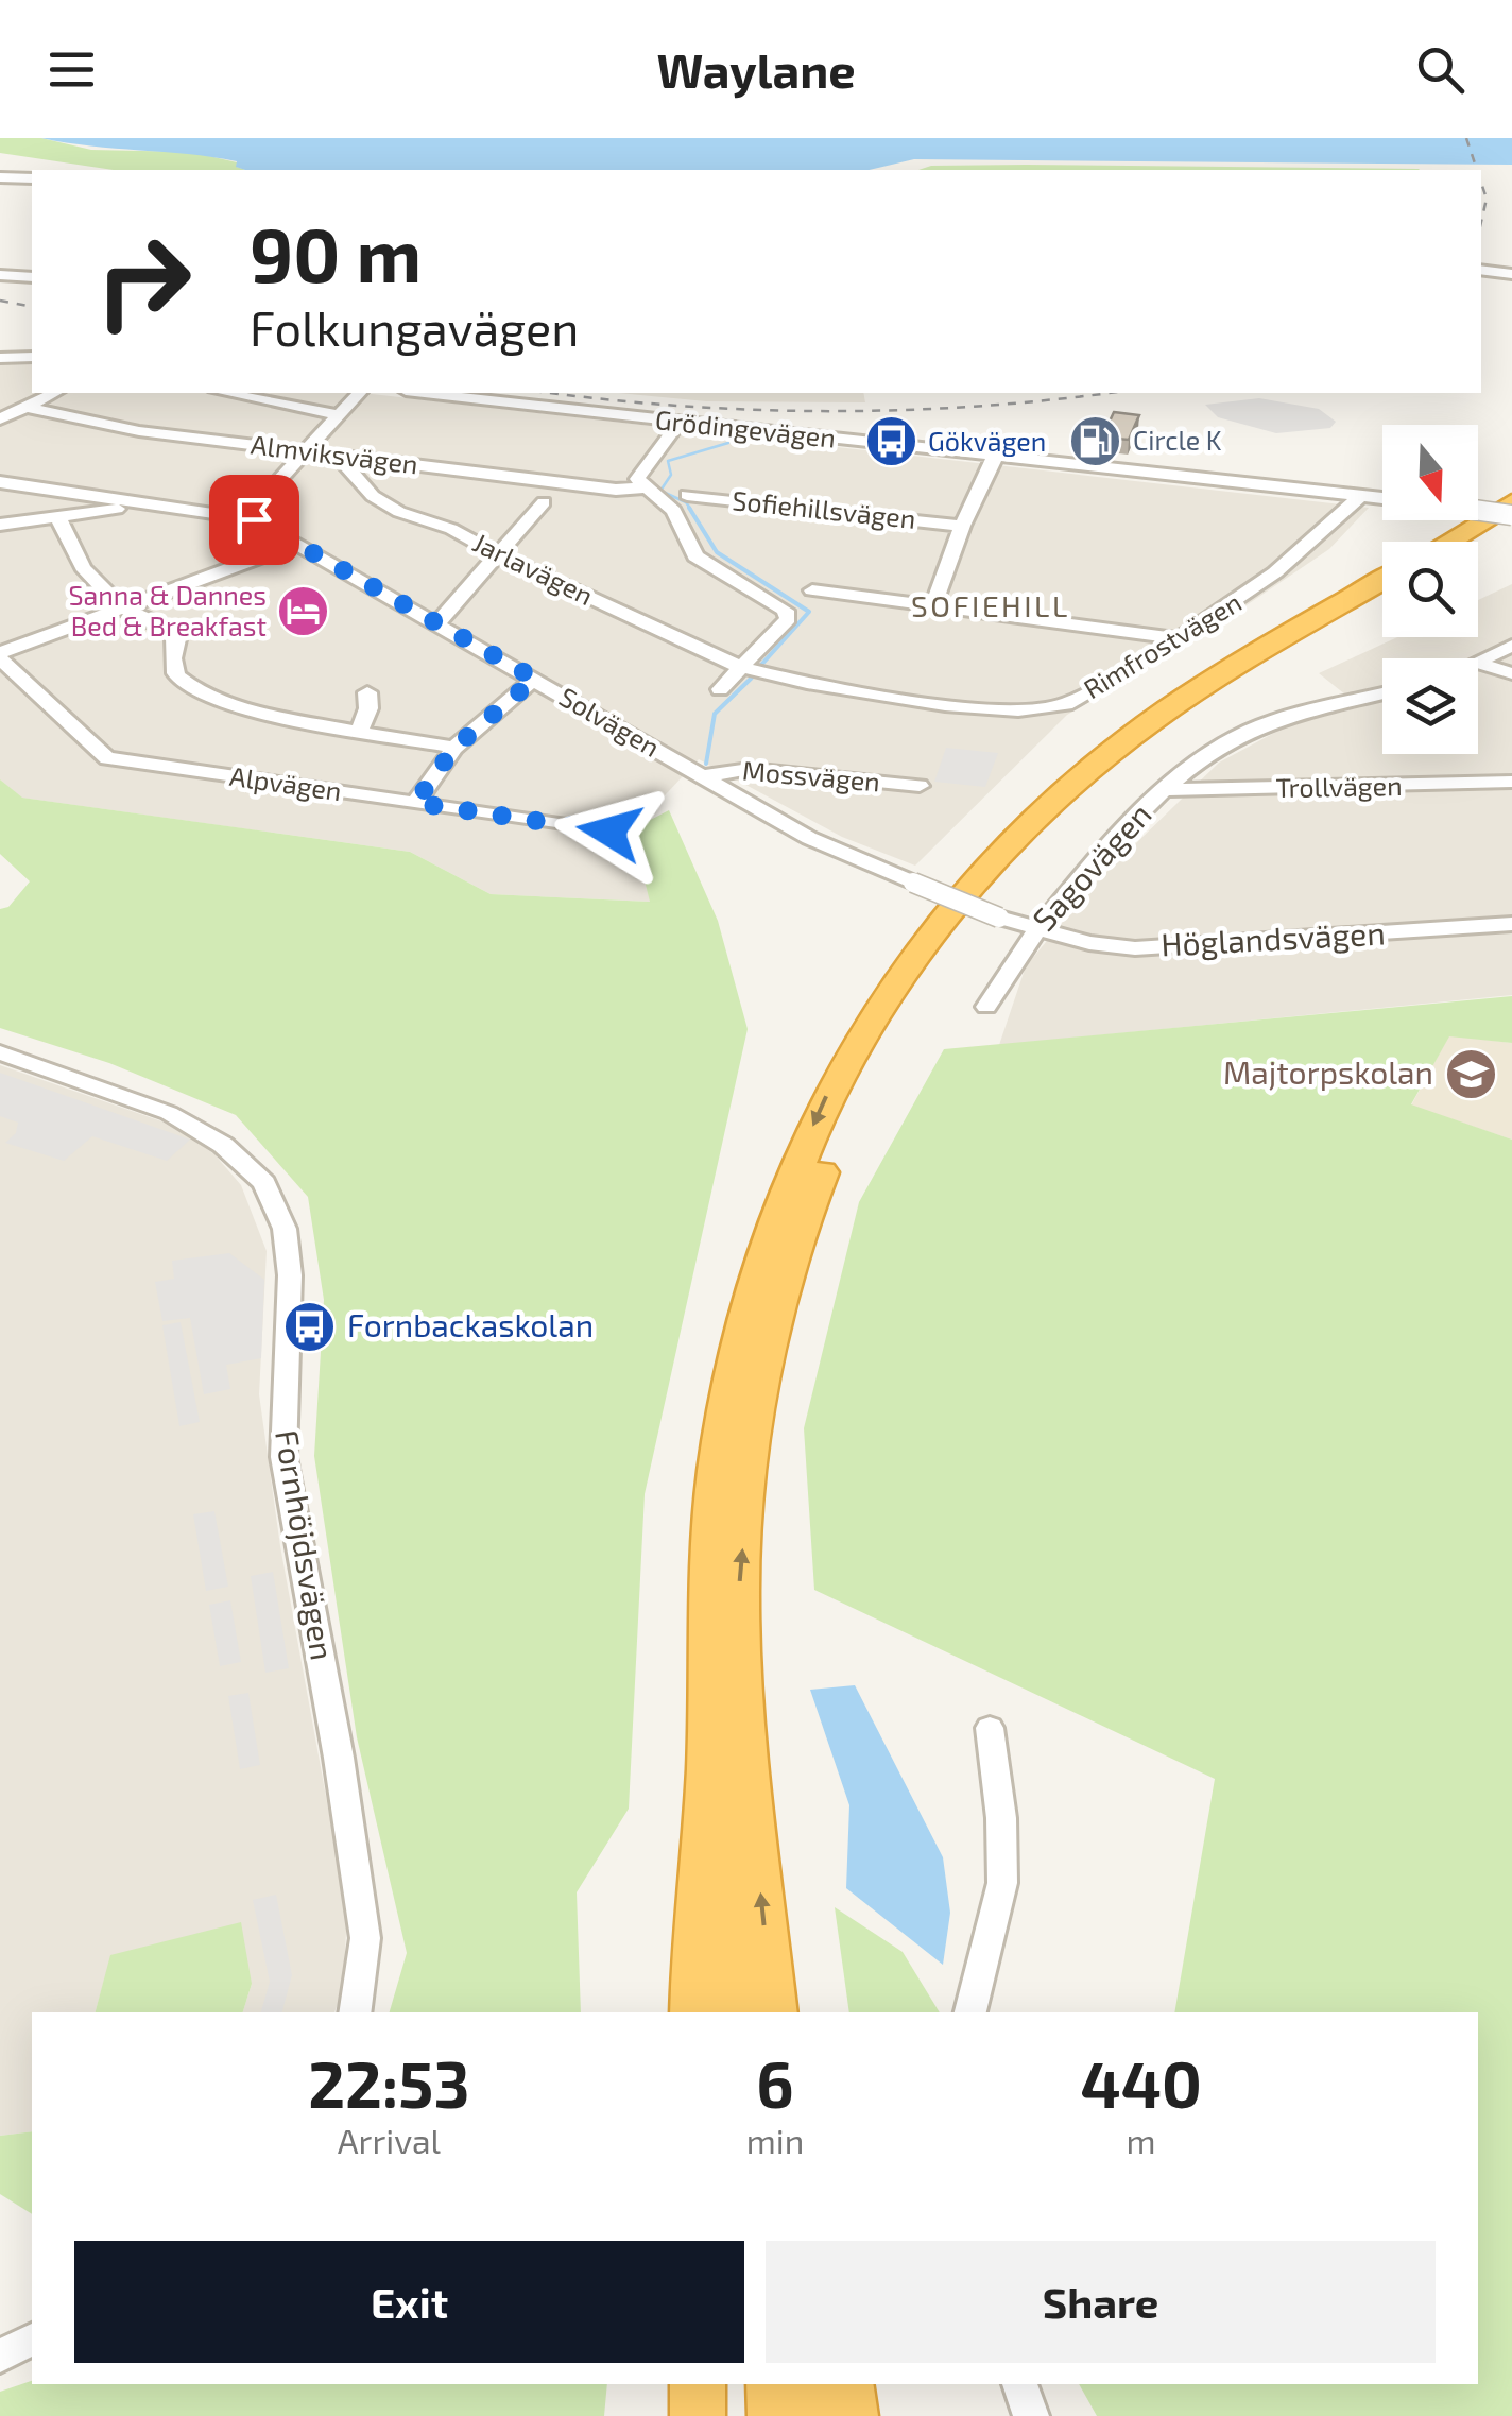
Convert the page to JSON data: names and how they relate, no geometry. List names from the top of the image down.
{
  "streets": {
    "street": [
      "Grödingevägen",
      "Almviksvägen",
      "Sofiehillsvägen",
      "Jarlavägen",
      "Rimfrostvägen",
      "Solvägen",
      "Mossvägen",
      "Alpvägen",
      "Trollvägen",
      "Sagovägen",
      "Höglandsvägen",
      "Fornhöjdsvägen"
    ]
  },
  "crossings": [
    ["Grödingevägen", "Rimfrostvägen"],
    ["Almviksvägen", "Jarlavägen"],
    ["Jarlavägen", "Rimfrostvägen"],
    ["Solvägen", "Mossvägen"],
    ["Solvägen", "Sagovägen"],
    ["Solvägen", "Höglandsvägen"],
    ["Trollvägen", "Sagovägen"],
    ["Sagovägen", "Höglandsvägen"]
  ],
  "districts": ["SOFIEHILL"],
  "places": {
    "fuel station": ["Circle K"],
    "bus stop": ["Gökvägen", "Fornbackaskolan"],
    "hotel": ["Sanna & Dannes Bed & Breakfast"],
    "school or university": ["Majtorpskolan"]
  },
  "north": "bottom",
  "page": {
    "header": "Waylane",
    "turn": ["90 m", "Folkungavägen"],
    "eta": [
      "22:53",
      "Arrival",
      "6",
      "min",
      "440",
      "m"
    ],
    "buttons": ["Exit", "Share"]
  }
}
